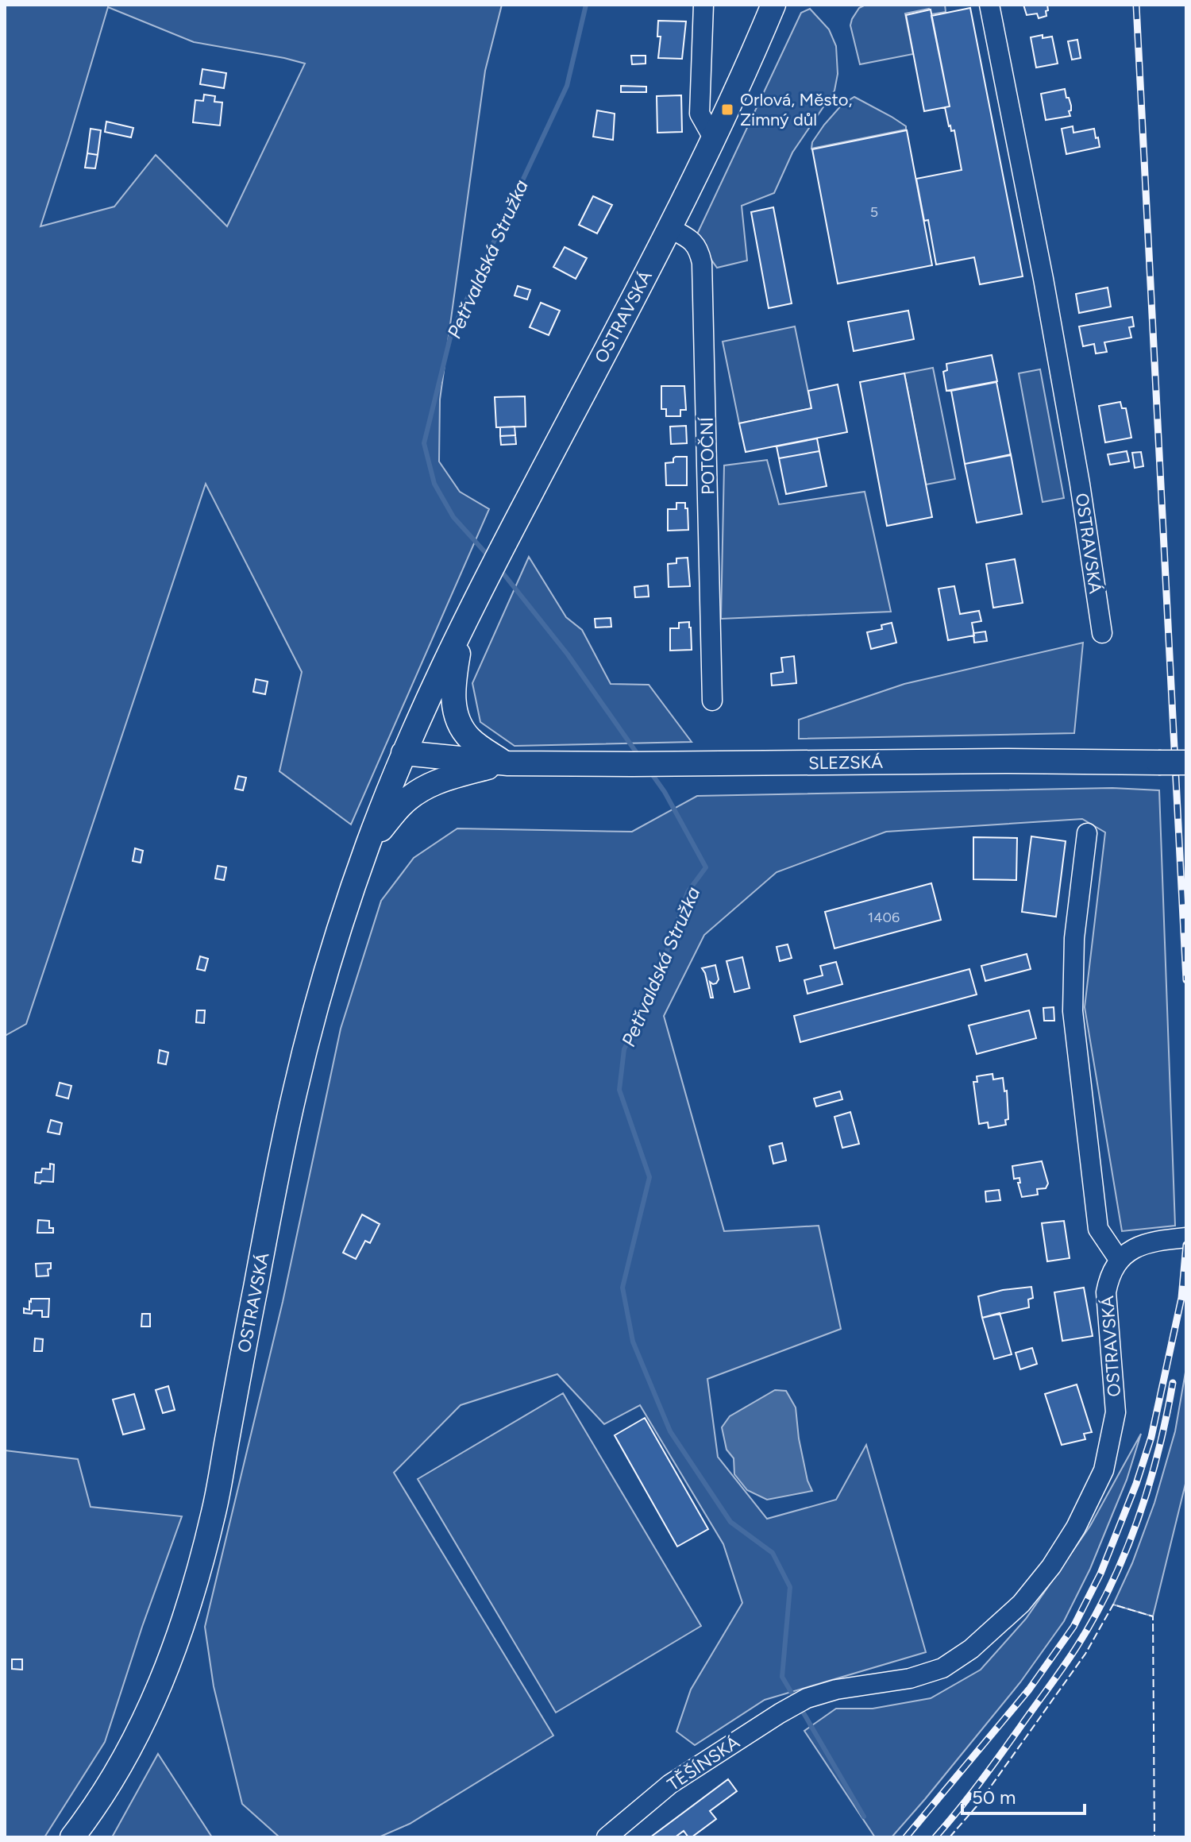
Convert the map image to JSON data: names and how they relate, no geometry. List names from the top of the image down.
{
  "streets": {
    "main road": ["OSTRAVSKÁ", "SLEZSKÁ"],
    "street": ["POTOČNÍ", "TĚŠÍNSKÁ"]
  },
  "crossings": [
    ["OSTRAVSKÁ", "POTOČNÍ"],
    ["OSTRAVSKÁ", "SLEZSKÁ"],
    ["OSTRAVSKÁ", "TĚŠÍNSKÁ"]
  ],
  "water": ["Petřvaldská Stružka"],
  "places": {
    "transit": ["Orlová, Město, Zimný důl"]
  },
  "house_numbers": ["5", "1406"],
  "scale_bar": "50 m"
}
